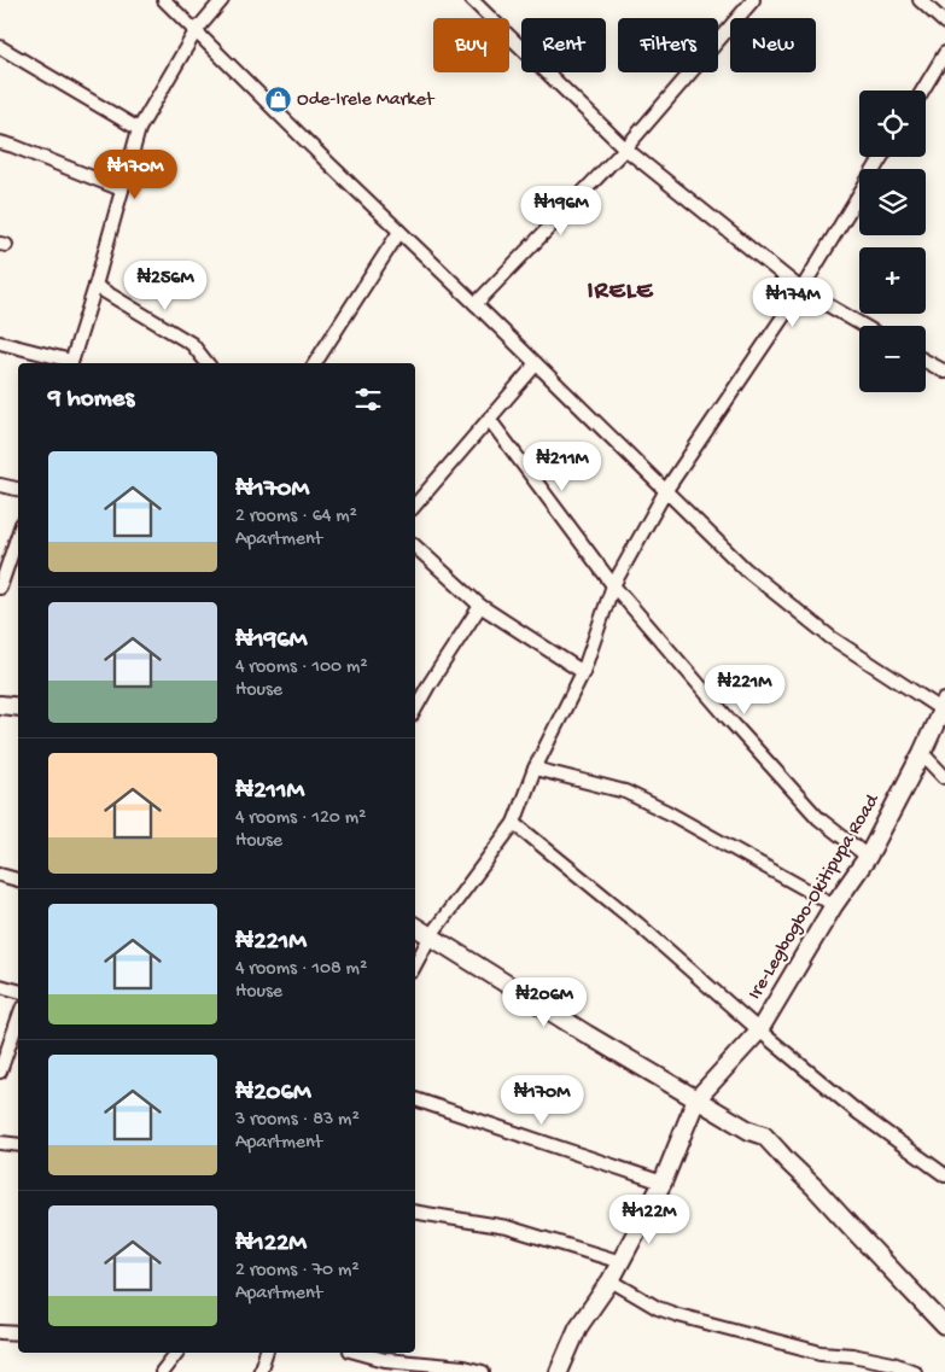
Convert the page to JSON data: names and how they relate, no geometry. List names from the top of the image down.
{
  "streets": {
    "street": ["Ire-Legbogbo-Okitipupa Road"]
  },
  "districts": ["IRELE"],
  "places": {
    "shop": ["Ode-Irele Market"]
  },
  "page": {
    "chip": [
      "Buy",
      "Rent",
      "Filters",
      "New"
    ],
    "map_buttons": ["+", "−"],
    "price": [
      "₦170M",
      "₦196M",
      "₦256M",
      "₦174M",
      "₦211M",
      "₦221M",
      "₦206M",
      "₦170M",
      "₦122M"
    ],
    "heading": "9 homes",
    "list": [
      {
        "name": "₦170M",
        "note": "2 rooms · 64 m² · Apartment"
      },
      {
        "name": "₦196M",
        "note": "4 rooms · 100 m² · House"
      },
      {
        "name": "₦211M",
        "note": "4 rooms · 120 m² · House"
      },
      {
        "name": "₦221M",
        "note": "4 rooms · 108 m² · House"
      },
      {
        "name": "₦206M",
        "note": "3 rooms · 83 m² · Apartment"
      },
      {
        "name": "₦122M",
        "note": "2 rooms · 70 m² · Apartment"
      }
    ]
  }
}
